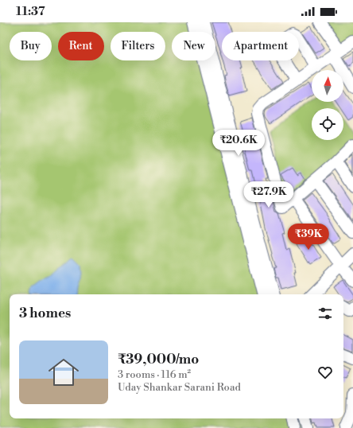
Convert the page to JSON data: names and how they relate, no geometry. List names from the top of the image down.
{
  "north": "top",
  "page": {
    "status": "11:37",
    "chip": [
      "Buy",
      "Rent",
      "Filters",
      "New",
      "Apartment"
    ],
    "price": ["₹20.6K", "₹27.9K", "₹39K"],
    "heading": "3 homes",
    "list": [
      {
        "name": "₹39,000/mo",
        "note": "3 rooms · 116 m² · Uday Shankar Sarani Road"
      }
    ]
  }
}
